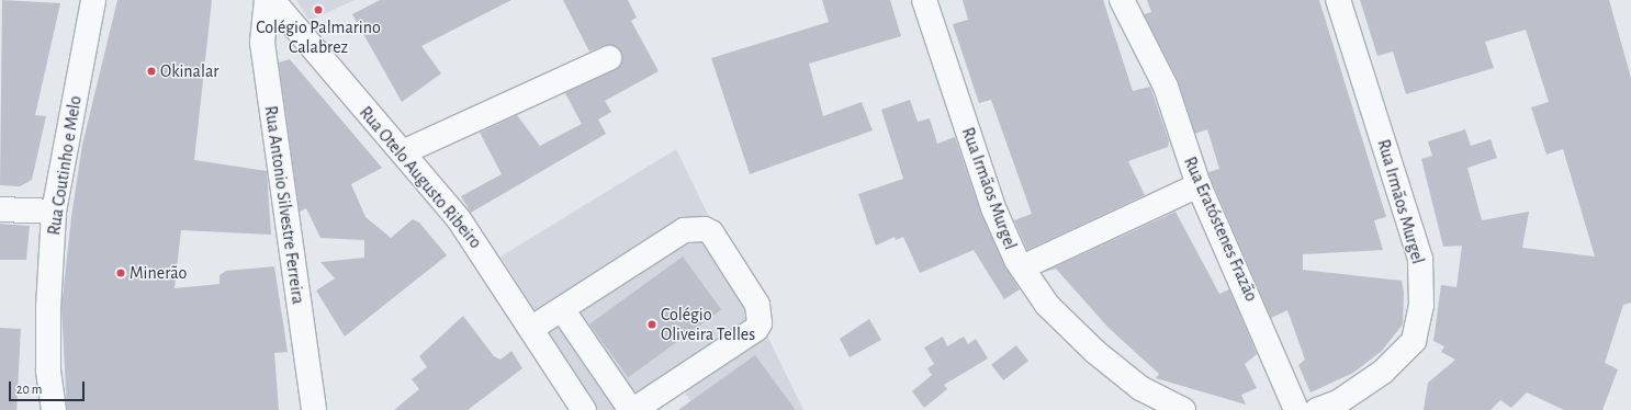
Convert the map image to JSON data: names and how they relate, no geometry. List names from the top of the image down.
{
  "streets": {
    "street": [
      "Rua Coutinho e Melo",
      "Rua Otelo Augusto Ribeiro",
      "Rua Irmãos Murgel",
      "Rua Antonio Silvestre Ferreira",
      "Rua Eratóstenes Frazão"
    ]
  },
  "places": [
    "Colégio Palmarino Calabrez",
    "Okinalar",
    "Minerão",
    "Colégio Oliveira Telles"
  ],
  "scale_bar": "20 m"
}
